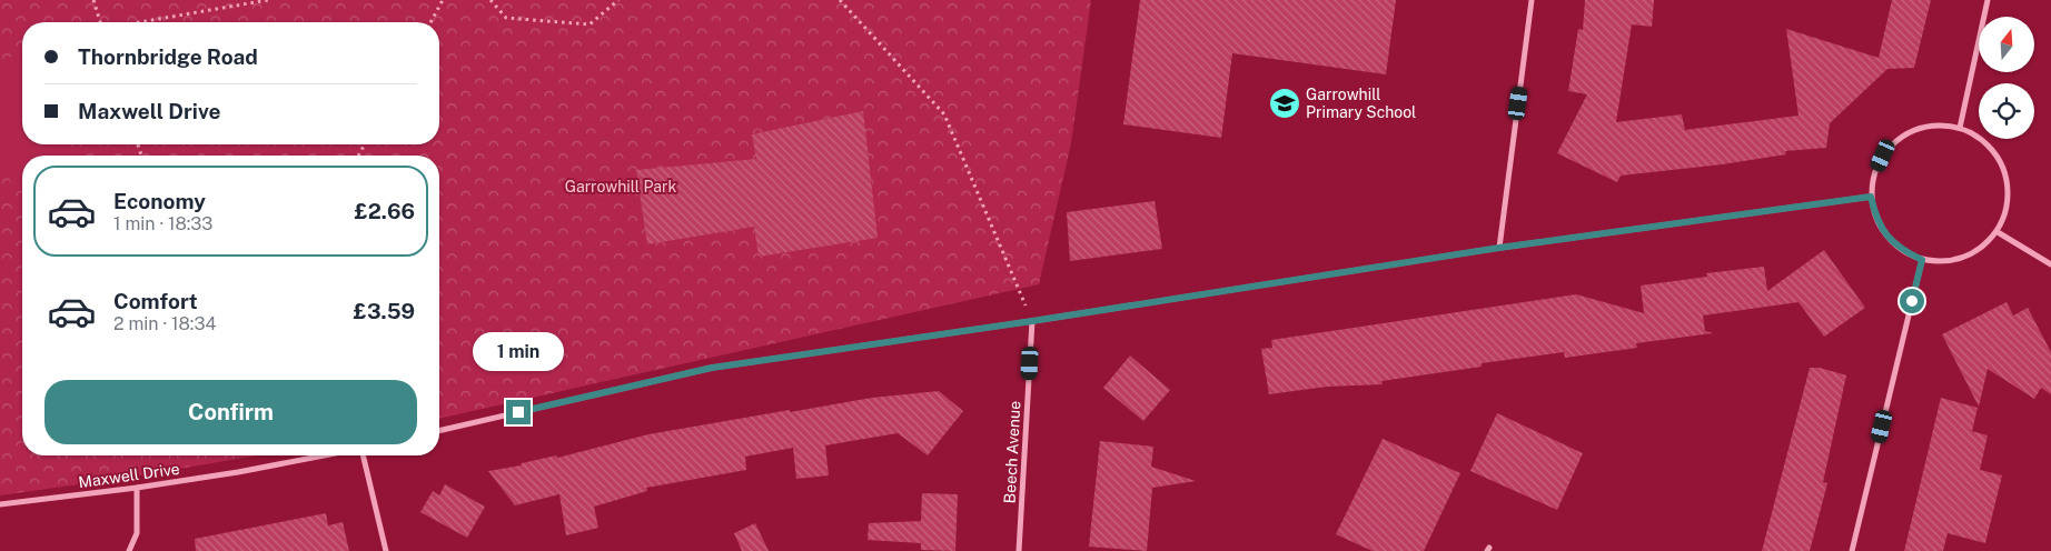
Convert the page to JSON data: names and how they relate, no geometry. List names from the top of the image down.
{
  "streets": {
    "street": ["Beech Avenue", "Maxwell Drive"]
  },
  "parks": ["Garrowhill Park"],
  "places": {
    "school or university": ["Garrowhill Primary School"]
  },
  "north": "top",
  "page": {
    "banner": ["Thornbridge Road", "Maxwell Drive"],
    "list": [
      {
        "name": "Economy",
        "note": "1 min · 18:33",
        "value": "£2.66"
      },
      {
        "name": "Comfort",
        "note": "2 min · 18:34",
        "value": "£3.59"
      }
    ],
    "bubble": "1 min",
    "buttons": "Confirm"
  }
}
